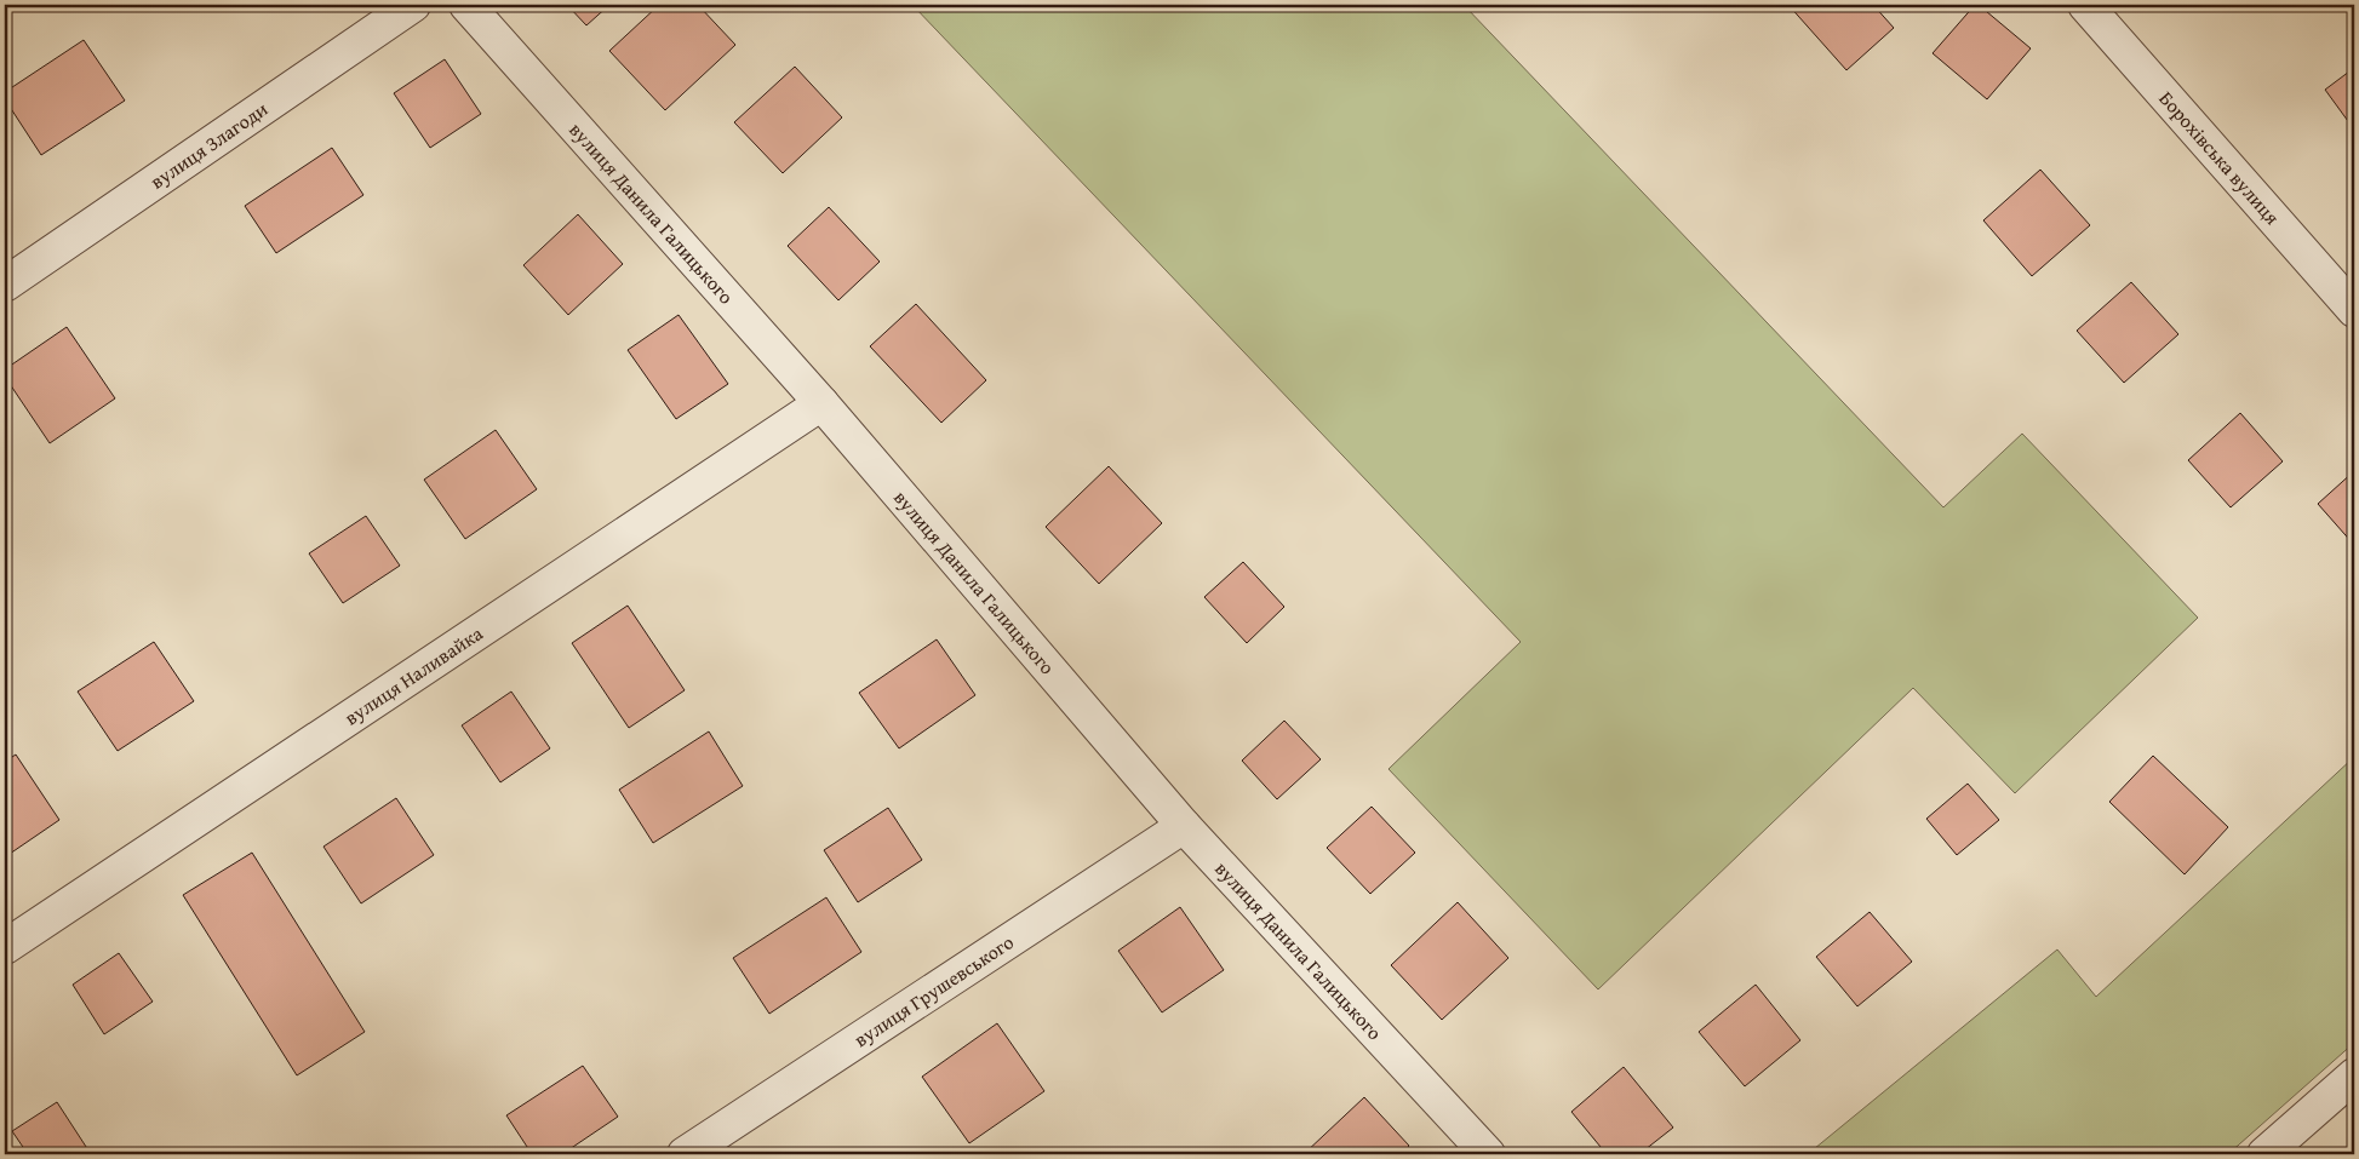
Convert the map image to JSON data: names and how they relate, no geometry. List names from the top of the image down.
{
  "streets": {
    "street": [
      "вулиця Злагоди",
      "Борохівська вулиця",
      "вулиця Данила Галицького",
      "вулиця Наливайка",
      "вулиця Грушевського"
    ]
  },
  "crossings": [
    ["вулиця Данила Галицького", "вулиця Наливайка"],
    ["вулиця Данила Галицького", "вулиця Грушевського"]
  ]
}
